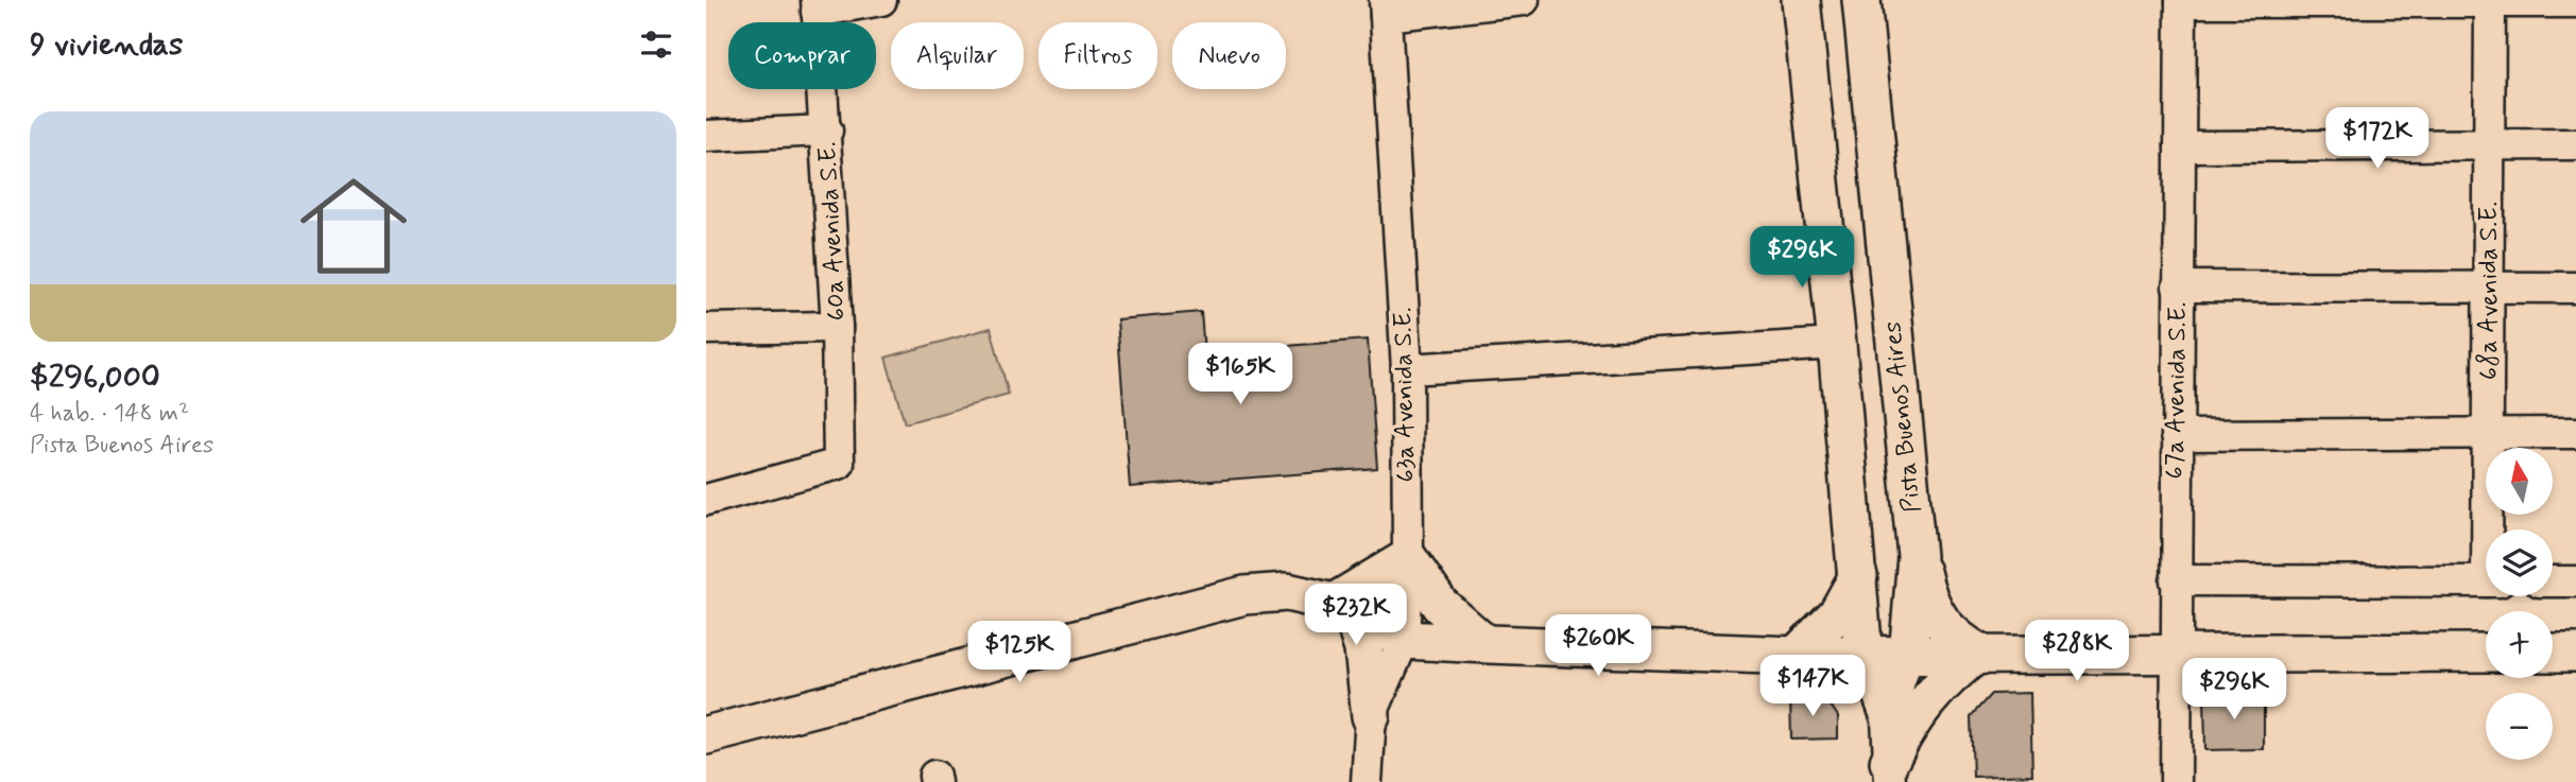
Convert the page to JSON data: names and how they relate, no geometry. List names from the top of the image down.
{
  "streets": {
    "street": [
      "60a Avenida S.E.",
      "68a Avenida S.E.",
      "67a Avenida S.E.",
      "63a Avenida S.E.",
      "Pista Buenos Aires"
    ]
  },
  "north": "top",
  "page": {
    "heading": "9 viviendas",
    "chip": [
      "Comprar",
      "Alquilar",
      "Filtros",
      "Nuevo"
    ],
    "list": [
      {
        "name": "$296,000",
        "note": "4 hab. · 148 m² · Pista Buenos Aires"
      }
    ],
    "price": [
      "$172K",
      "$296K",
      "$165K",
      "$232K",
      "$260K",
      "$288K",
      "$125K",
      "$147K",
      "$296K"
    ],
    "map_buttons": ["+", "−"]
  }
}
